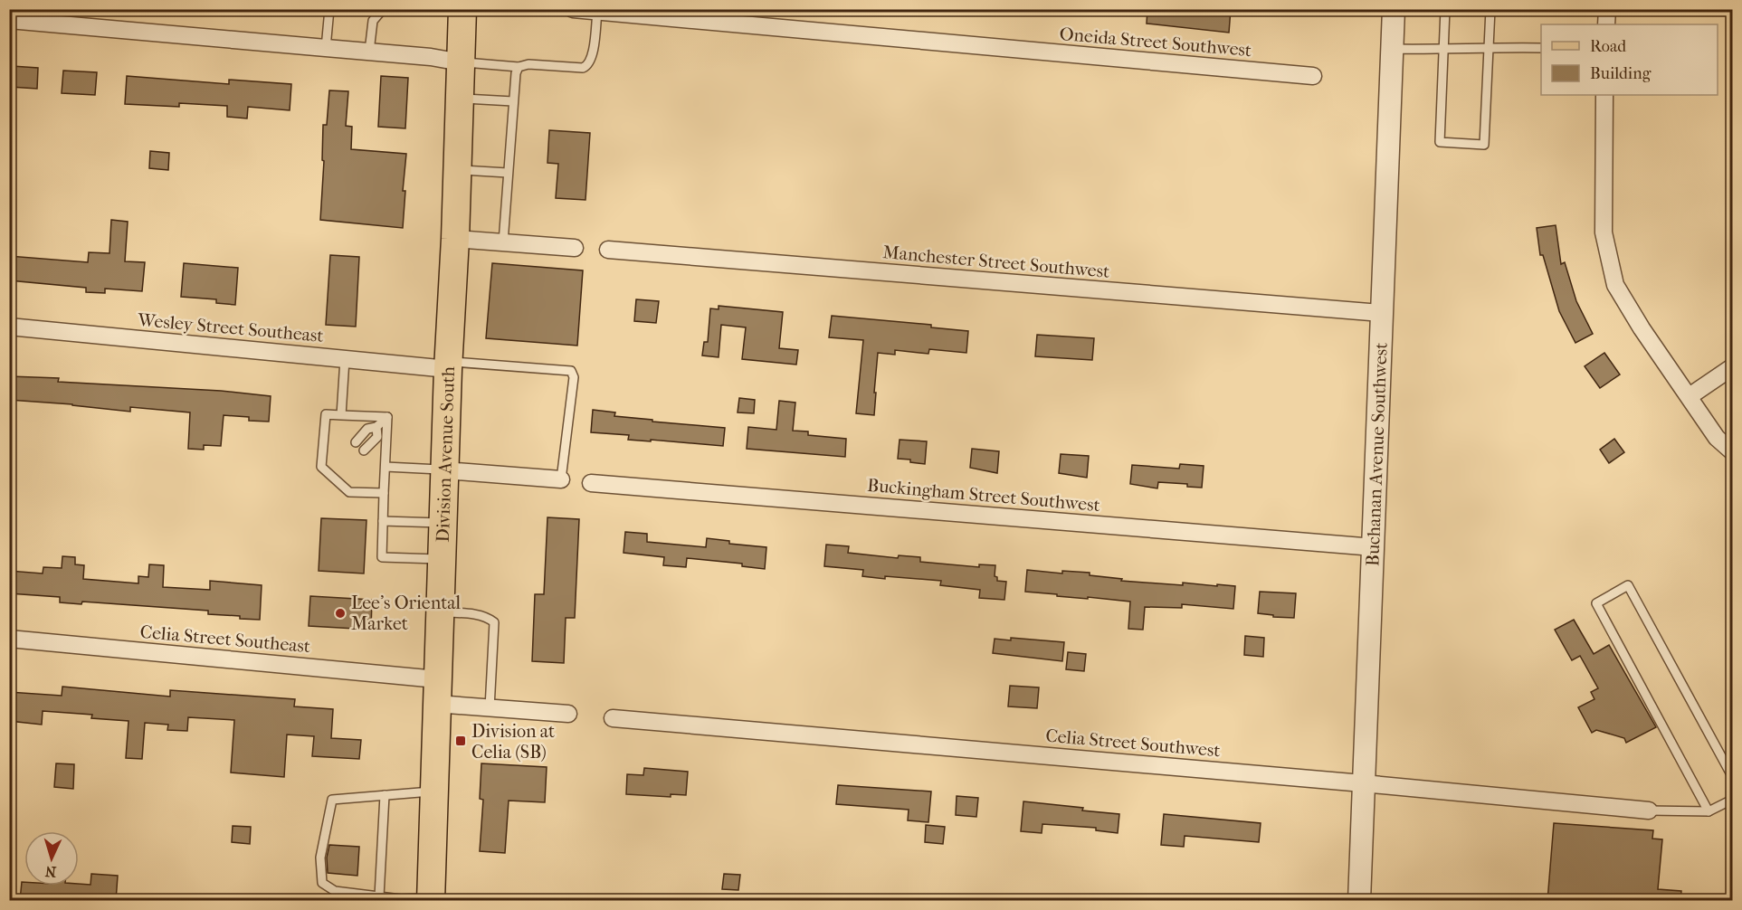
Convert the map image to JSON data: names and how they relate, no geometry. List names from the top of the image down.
{
  "streets": {
    "main road": ["Division Avenue South"],
    "street": [
      "Oneida Street Southwest",
      "Manchester Street Southwest",
      "Wesley Street Southeast",
      "Buchanan Avenue Southwest",
      "Buckingham Street Southwest",
      "Celia Street Southeast",
      "Celia Street Southwest"
    ]
  },
  "crossings": [
    ["Manchester Street Southwest", "Buchanan Avenue Southwest"],
    ["Wesley Street Southeast", "Division Avenue South"],
    ["Division Avenue South", "Celia Street Southeast"],
    ["Buchanan Avenue Southwest", "Buckingham Street Southwest"],
    ["Buchanan Avenue Southwest", "Celia Street Southwest"]
  ],
  "places": {
    "other": ["Lee's Oriental Market"],
    "transit": ["Division at Celia (SB)"]
  },
  "legend": ["Road", "Building"],
  "north": "bottom"
}
